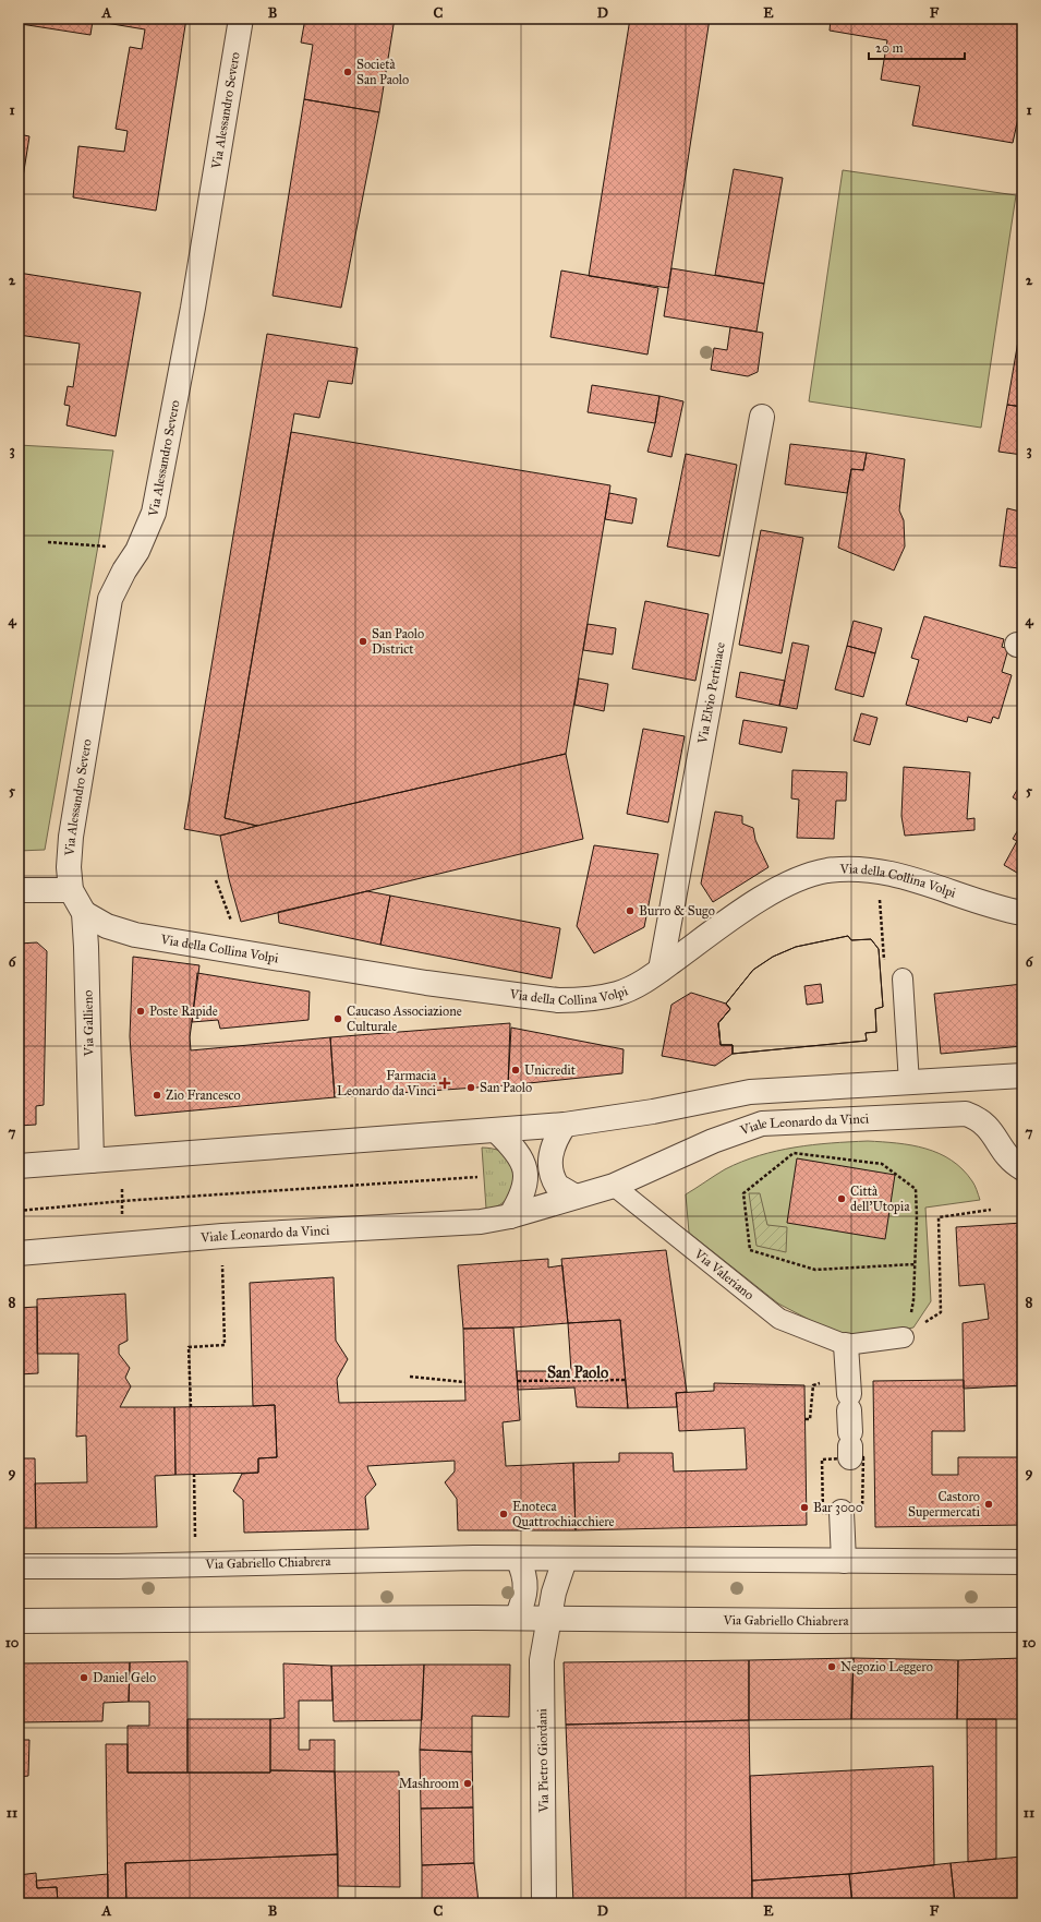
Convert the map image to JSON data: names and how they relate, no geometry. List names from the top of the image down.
{
  "streets": {
    "street": [
      "Via Alessandro Severo",
      "Via Elvio Pertinace",
      "Via della Collina Volpi",
      "Via Gallieno",
      "Viale Leonardo da Vinci",
      "Via Gabriello Chiabrera",
      "Via Pietro Giordani"
    ],
    "lane": ["Via Valeriano"]
  },
  "crossings": [
    ["Via Alessandro Severo", "Via Gallieno"],
    ["Via Elvio Pertinace", "Via della Collina Volpi"],
    ["Via della Collina Volpi", "Via Gallieno"],
    ["Viale Leonardo da Vinci", "Via Valeriano"],
    ["Via Gabriello Chiabrera", "Via Pietro Giordani"]
  ],
  "districts": ["San Paolo"],
  "places": {
    "other": [
      "Società San Paolo",
      "San Paolo District",
      "Burro & Sugo",
      "Poste Rapide",
      "Caucaso Associazione Culturale",
      "Unicredit",
      "San Paolo",
      "Zio Francesco",
      "Città dell'Utopia",
      "Castoro Supermercati",
      "Bar 3000",
      "Enoteca Quattrochiacchiere",
      "Negozio Leggero",
      "Daniel Gelo",
      "Mashroom"
    ],
    "health": ["Farmacia Leonardo da Vinci"]
  },
  "scale_bar": "20 m",
  "grid": {
    "columns": [
      "A",
      "B",
      "C",
      "D",
      "E",
      "F"
    ],
    "rows": [
      "1",
      "2",
      "3",
      "4",
      "5",
      "6",
      "7",
      "8",
      "9",
      "10",
      "11"
    ]
  }
}
